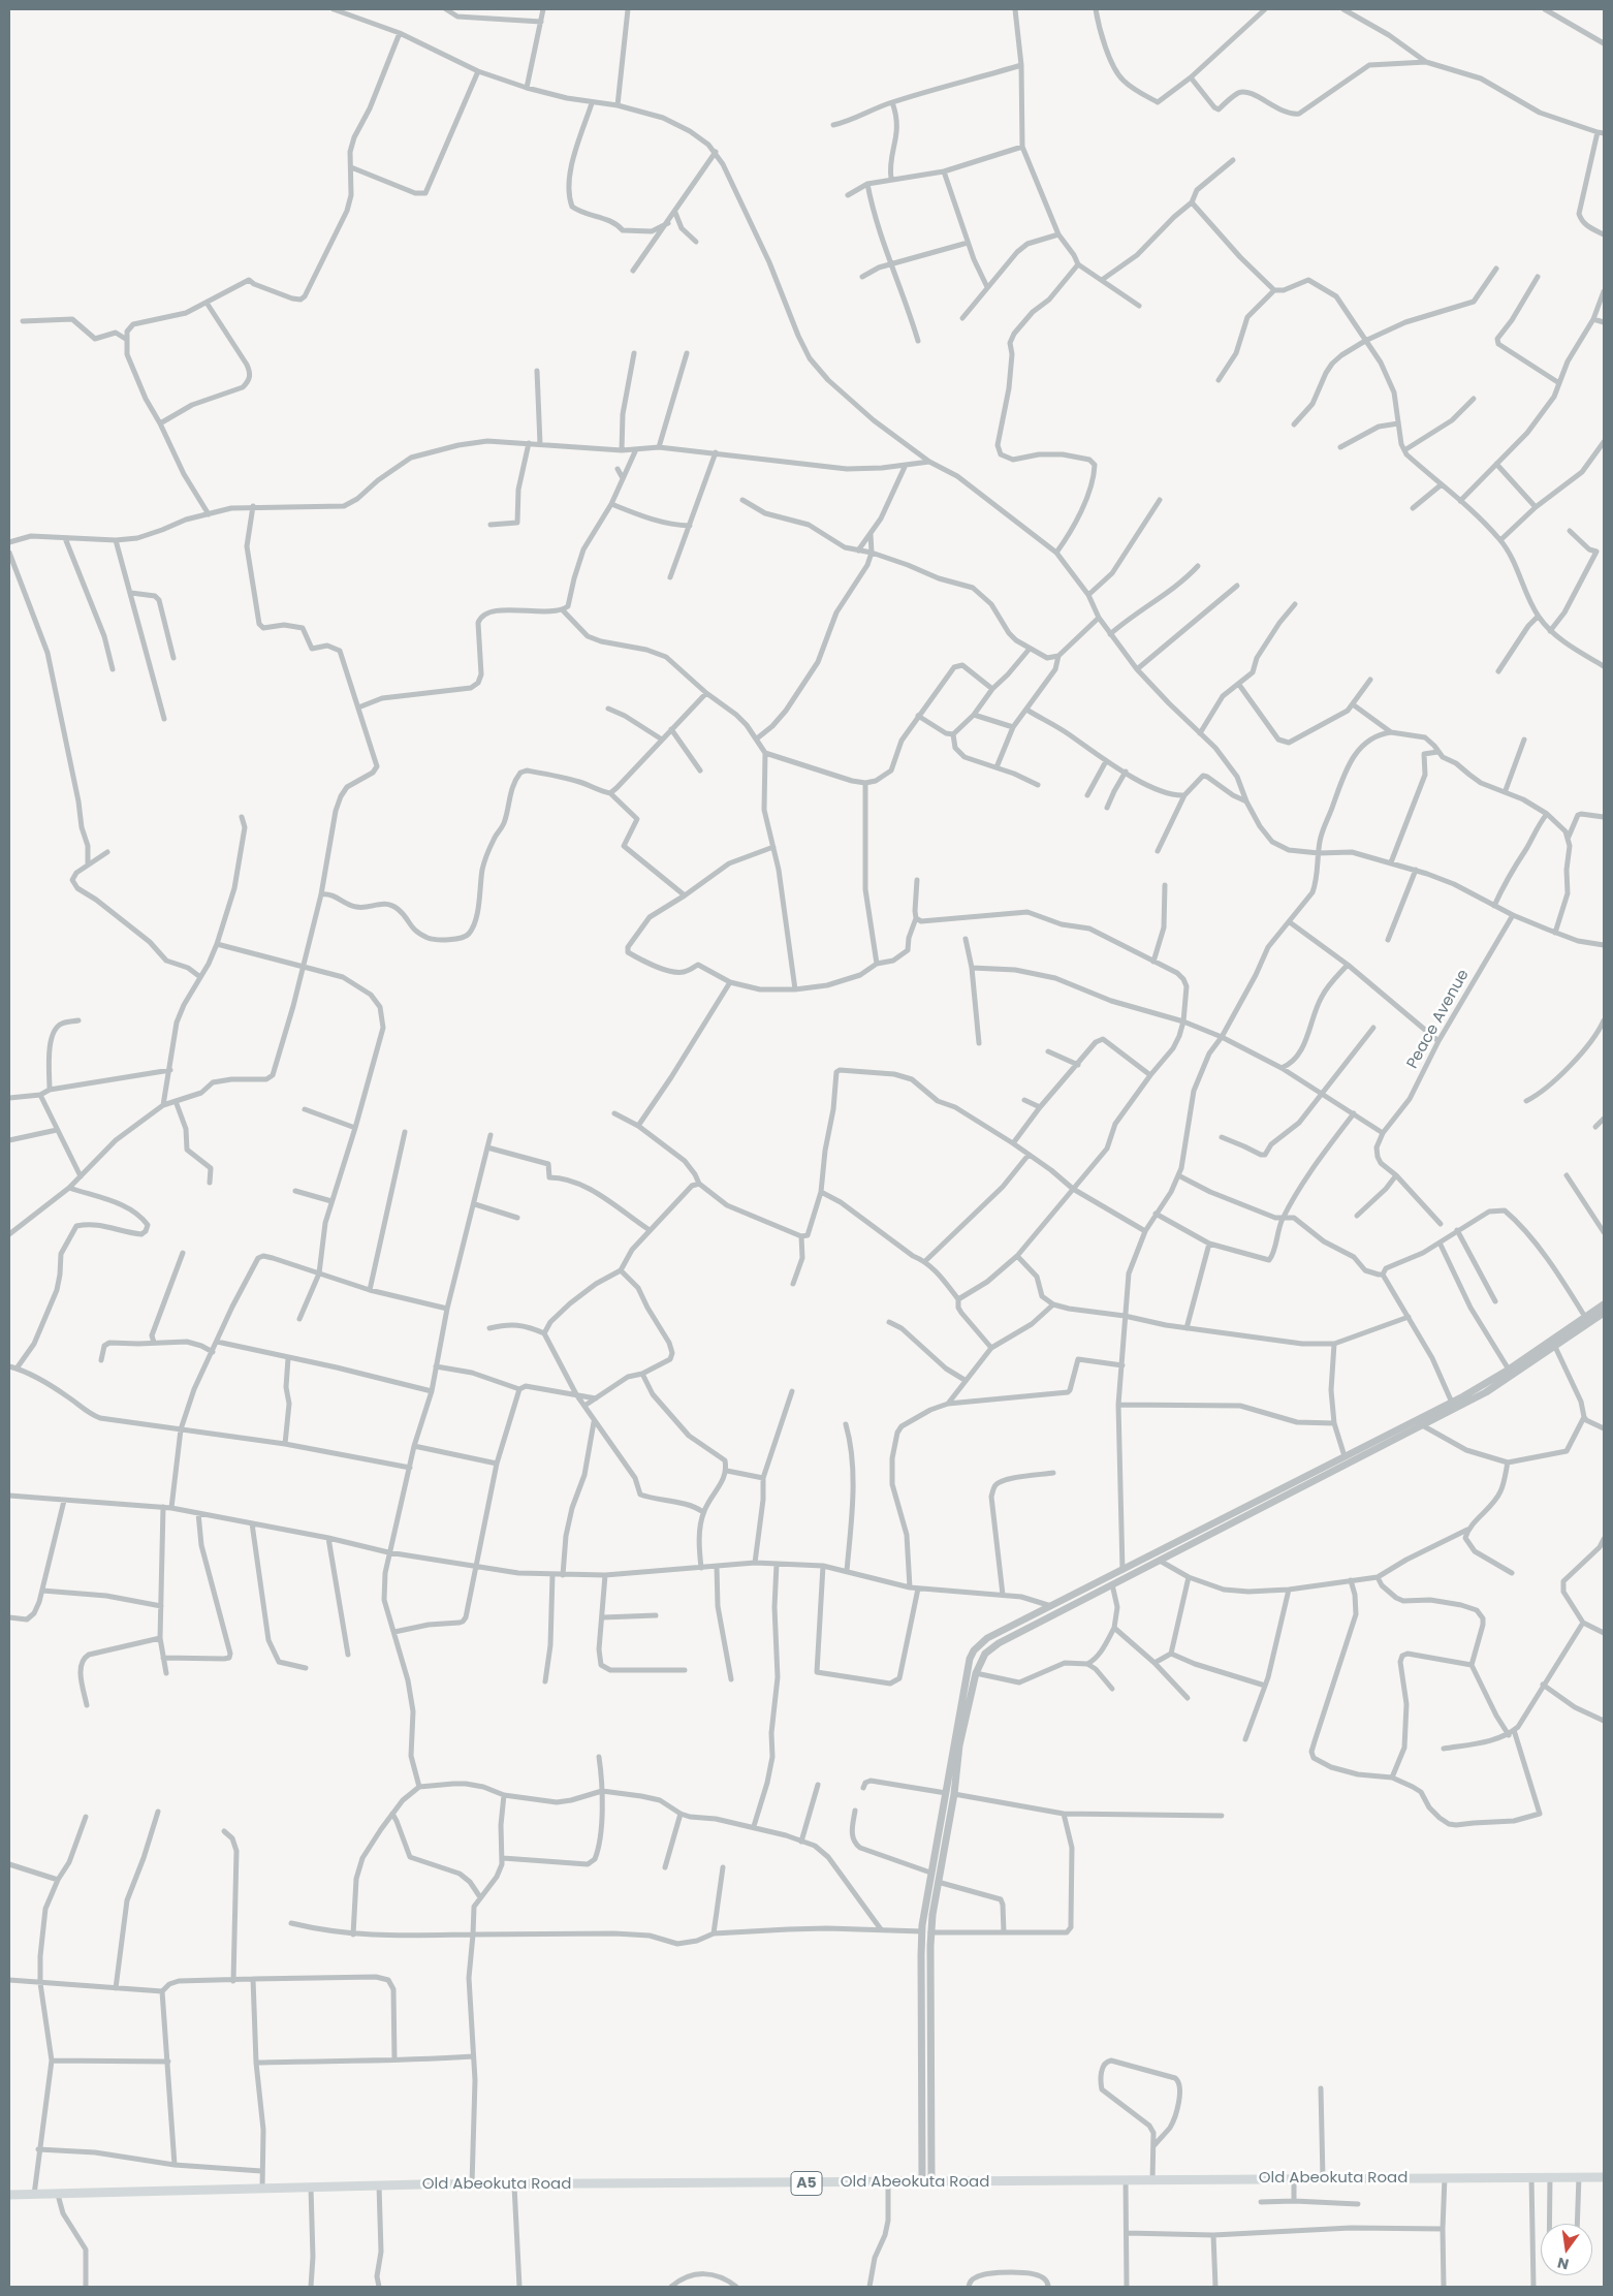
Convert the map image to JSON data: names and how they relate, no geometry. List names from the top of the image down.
{
  "streets": {
    "highway": ["Old Abeokuta Road", "A5"],
    "street": ["Peace Avenue"]
  },
  "north": "bottom"
}
